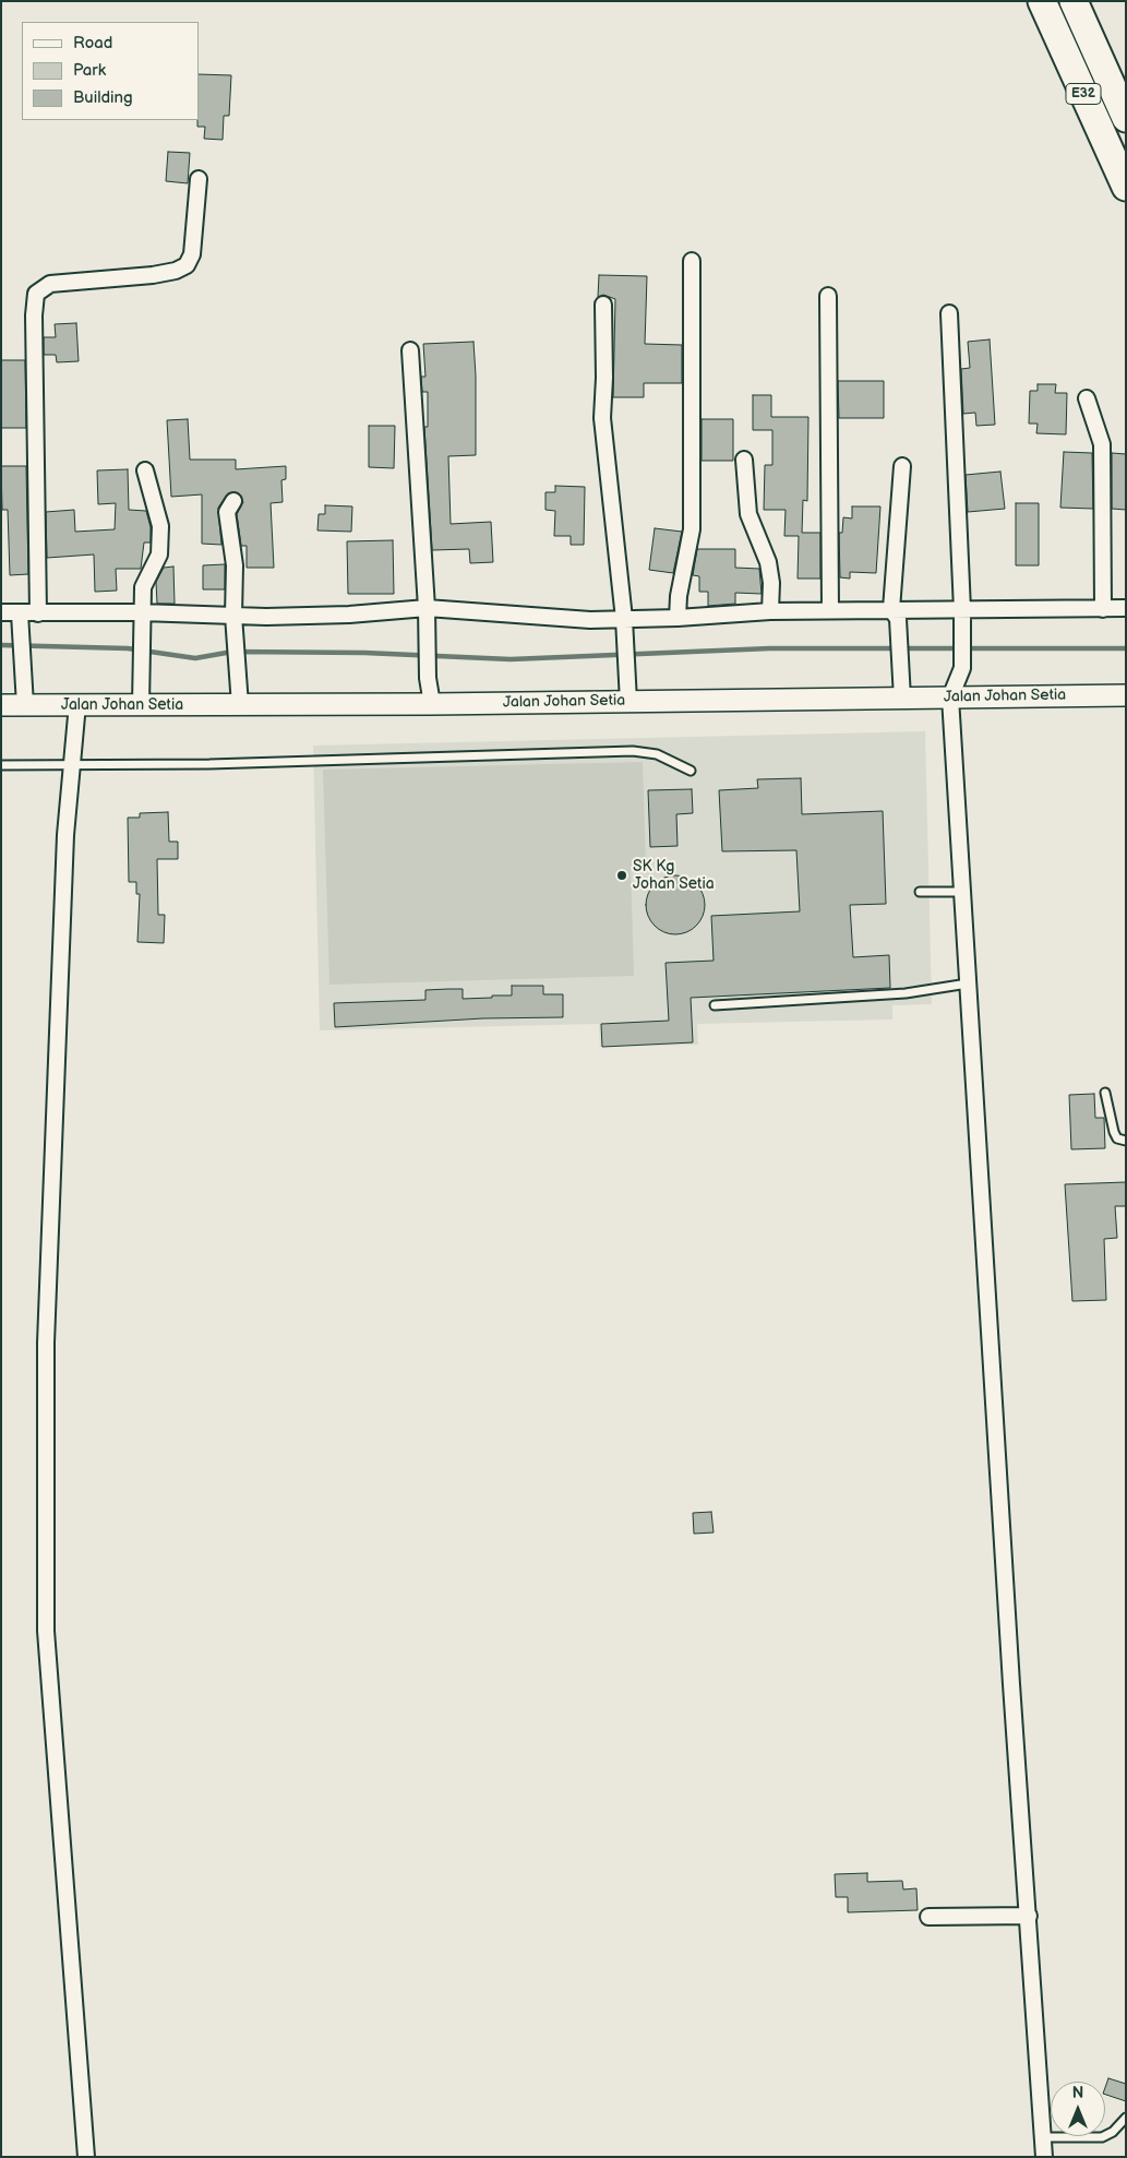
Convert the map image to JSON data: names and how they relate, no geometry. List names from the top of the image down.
{
  "streets": {
    "highway": ["E32"],
    "main road": ["Jalan Johan Setia"]
  },
  "places": ["SK Kg Johan Setia"],
  "legend": ["Road", "Park", "Building"],
  "north": "top"
}
